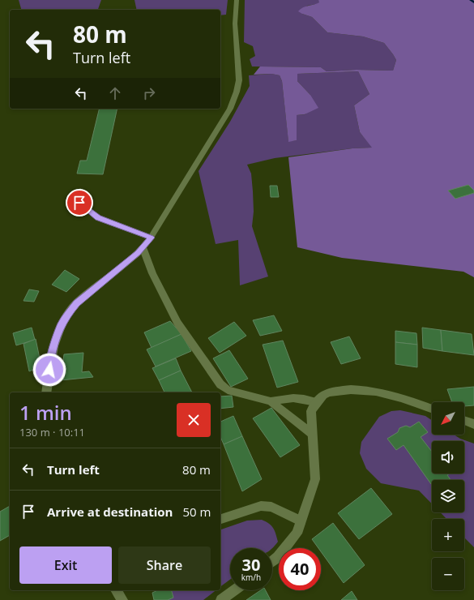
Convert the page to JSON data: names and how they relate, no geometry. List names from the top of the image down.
{
  "north": "bottom left",
  "page": {
    "turn": ["80 m", "Turn left"],
    "heading": ["1 min", "130 m · 10:11"],
    "map_buttons": ["+", "−"],
    "list": [
      {
        "name": "Turn left",
        "value": "80 m"
      },
      {
        "name": "Arrive at destination",
        "value": "50 m"
      }
    ],
    "buttons": ["Exit", "Share"],
    "speed": "30 km/h",
    "limit": "40"
  }
}
